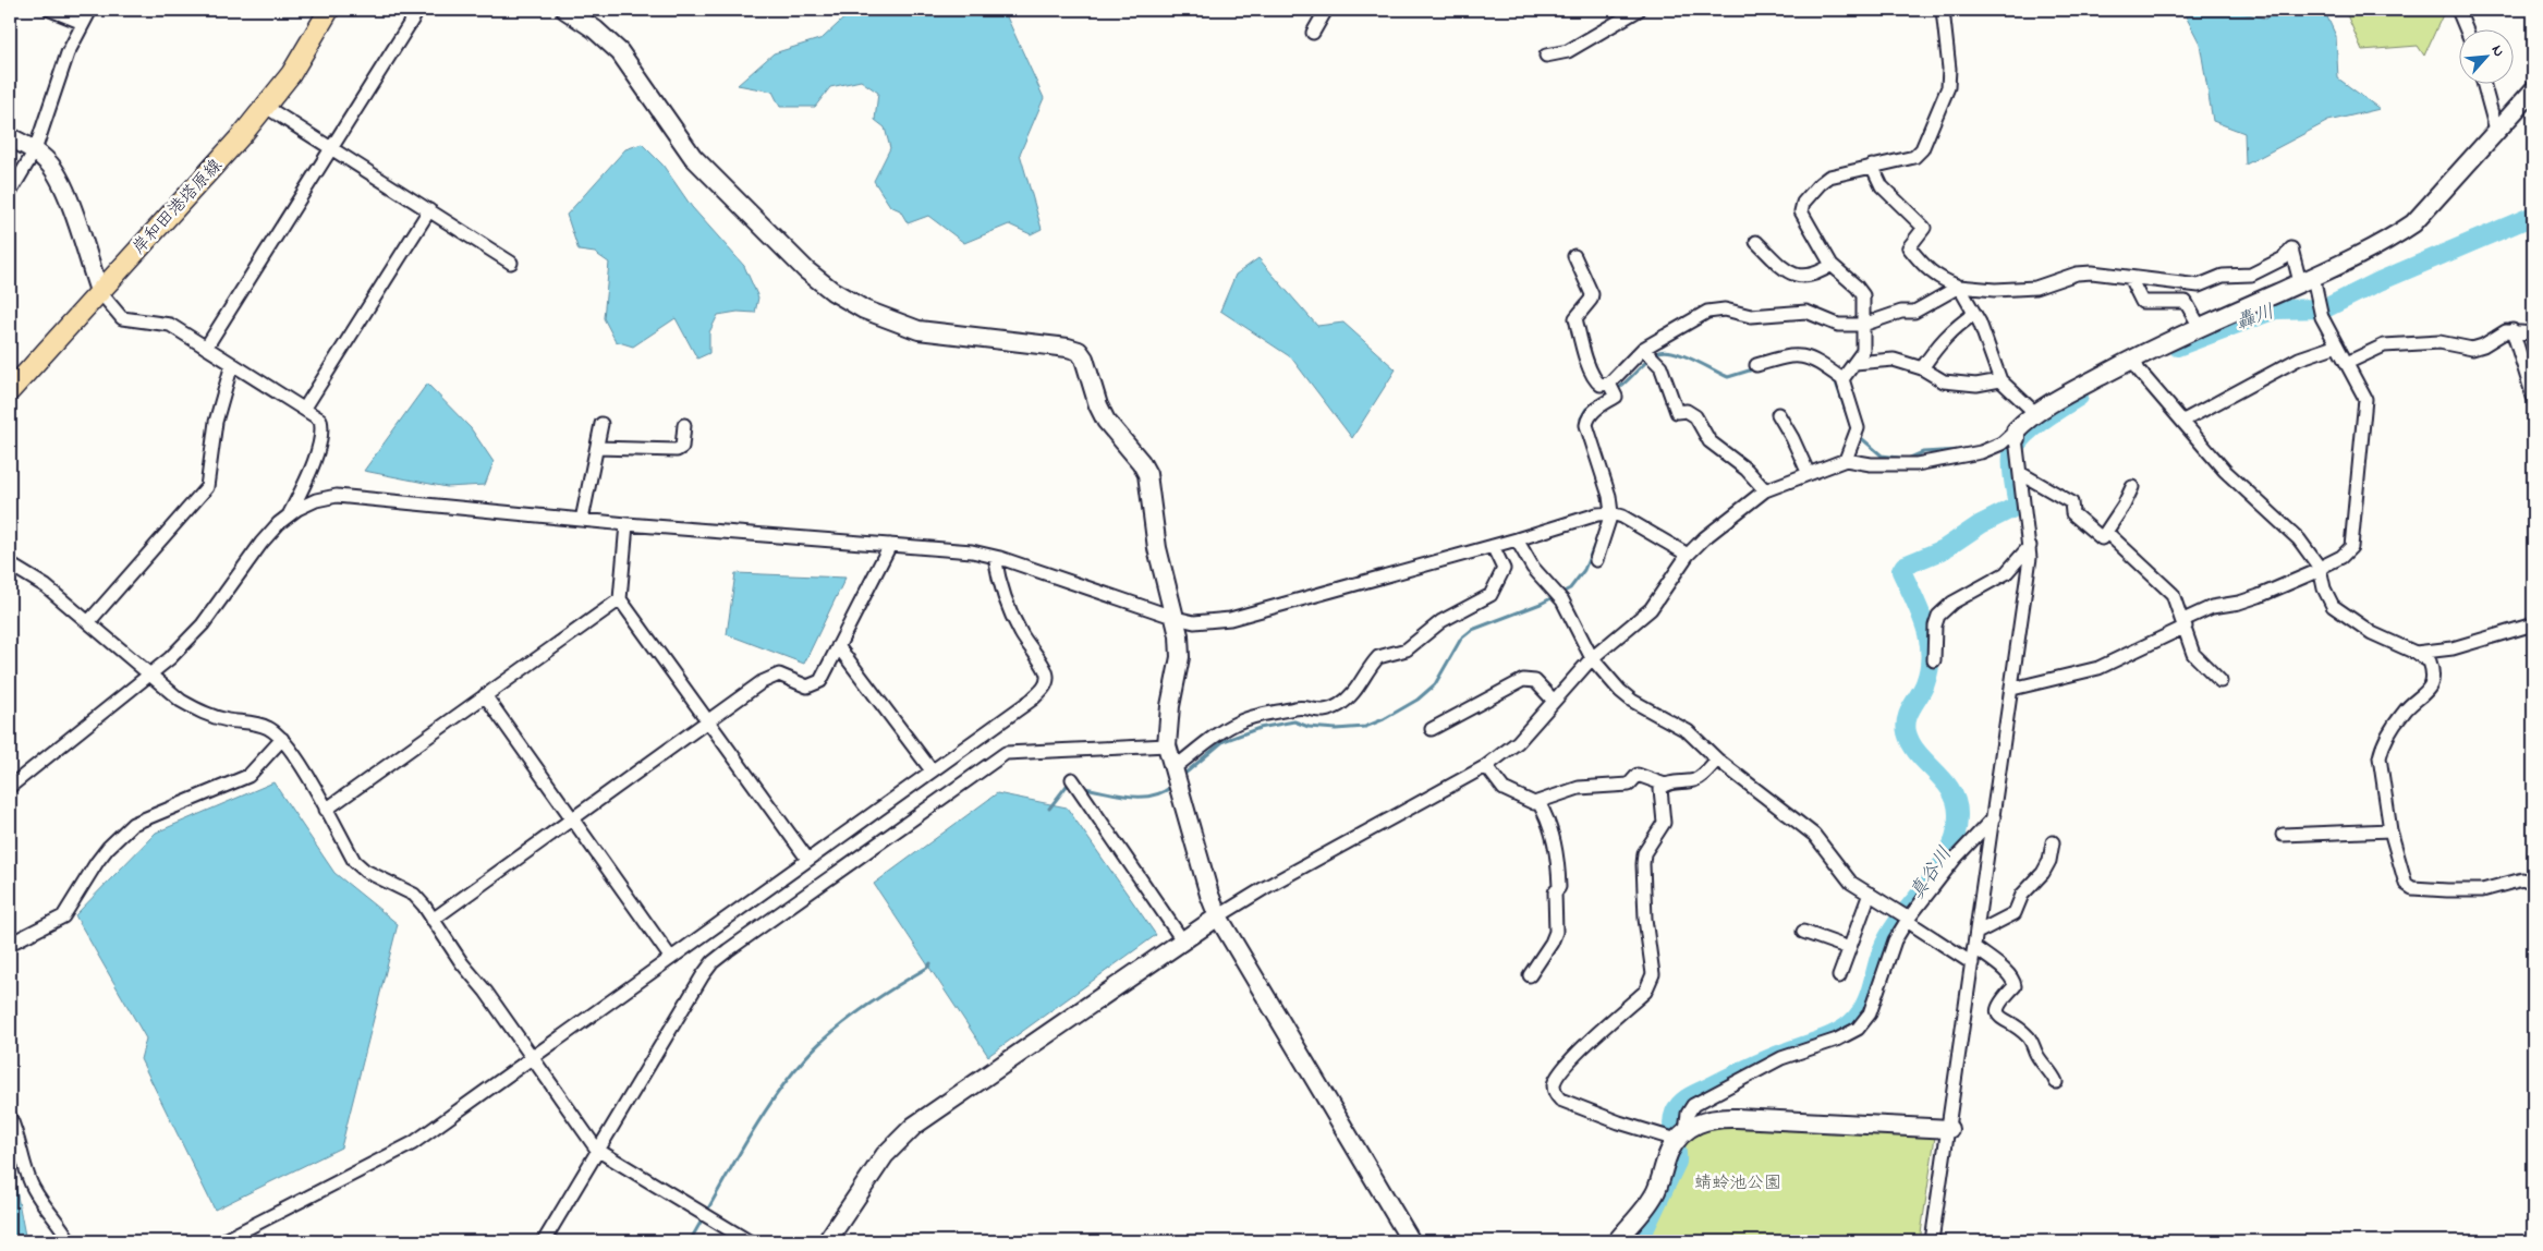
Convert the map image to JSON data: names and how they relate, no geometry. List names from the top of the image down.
{
  "streets": {
    "main road": ["岸和田港塔原線"]
  },
  "water": ["轟川", "真谷川"],
  "parks": ["蜻蛉池公園"],
  "north": "top right"
}
